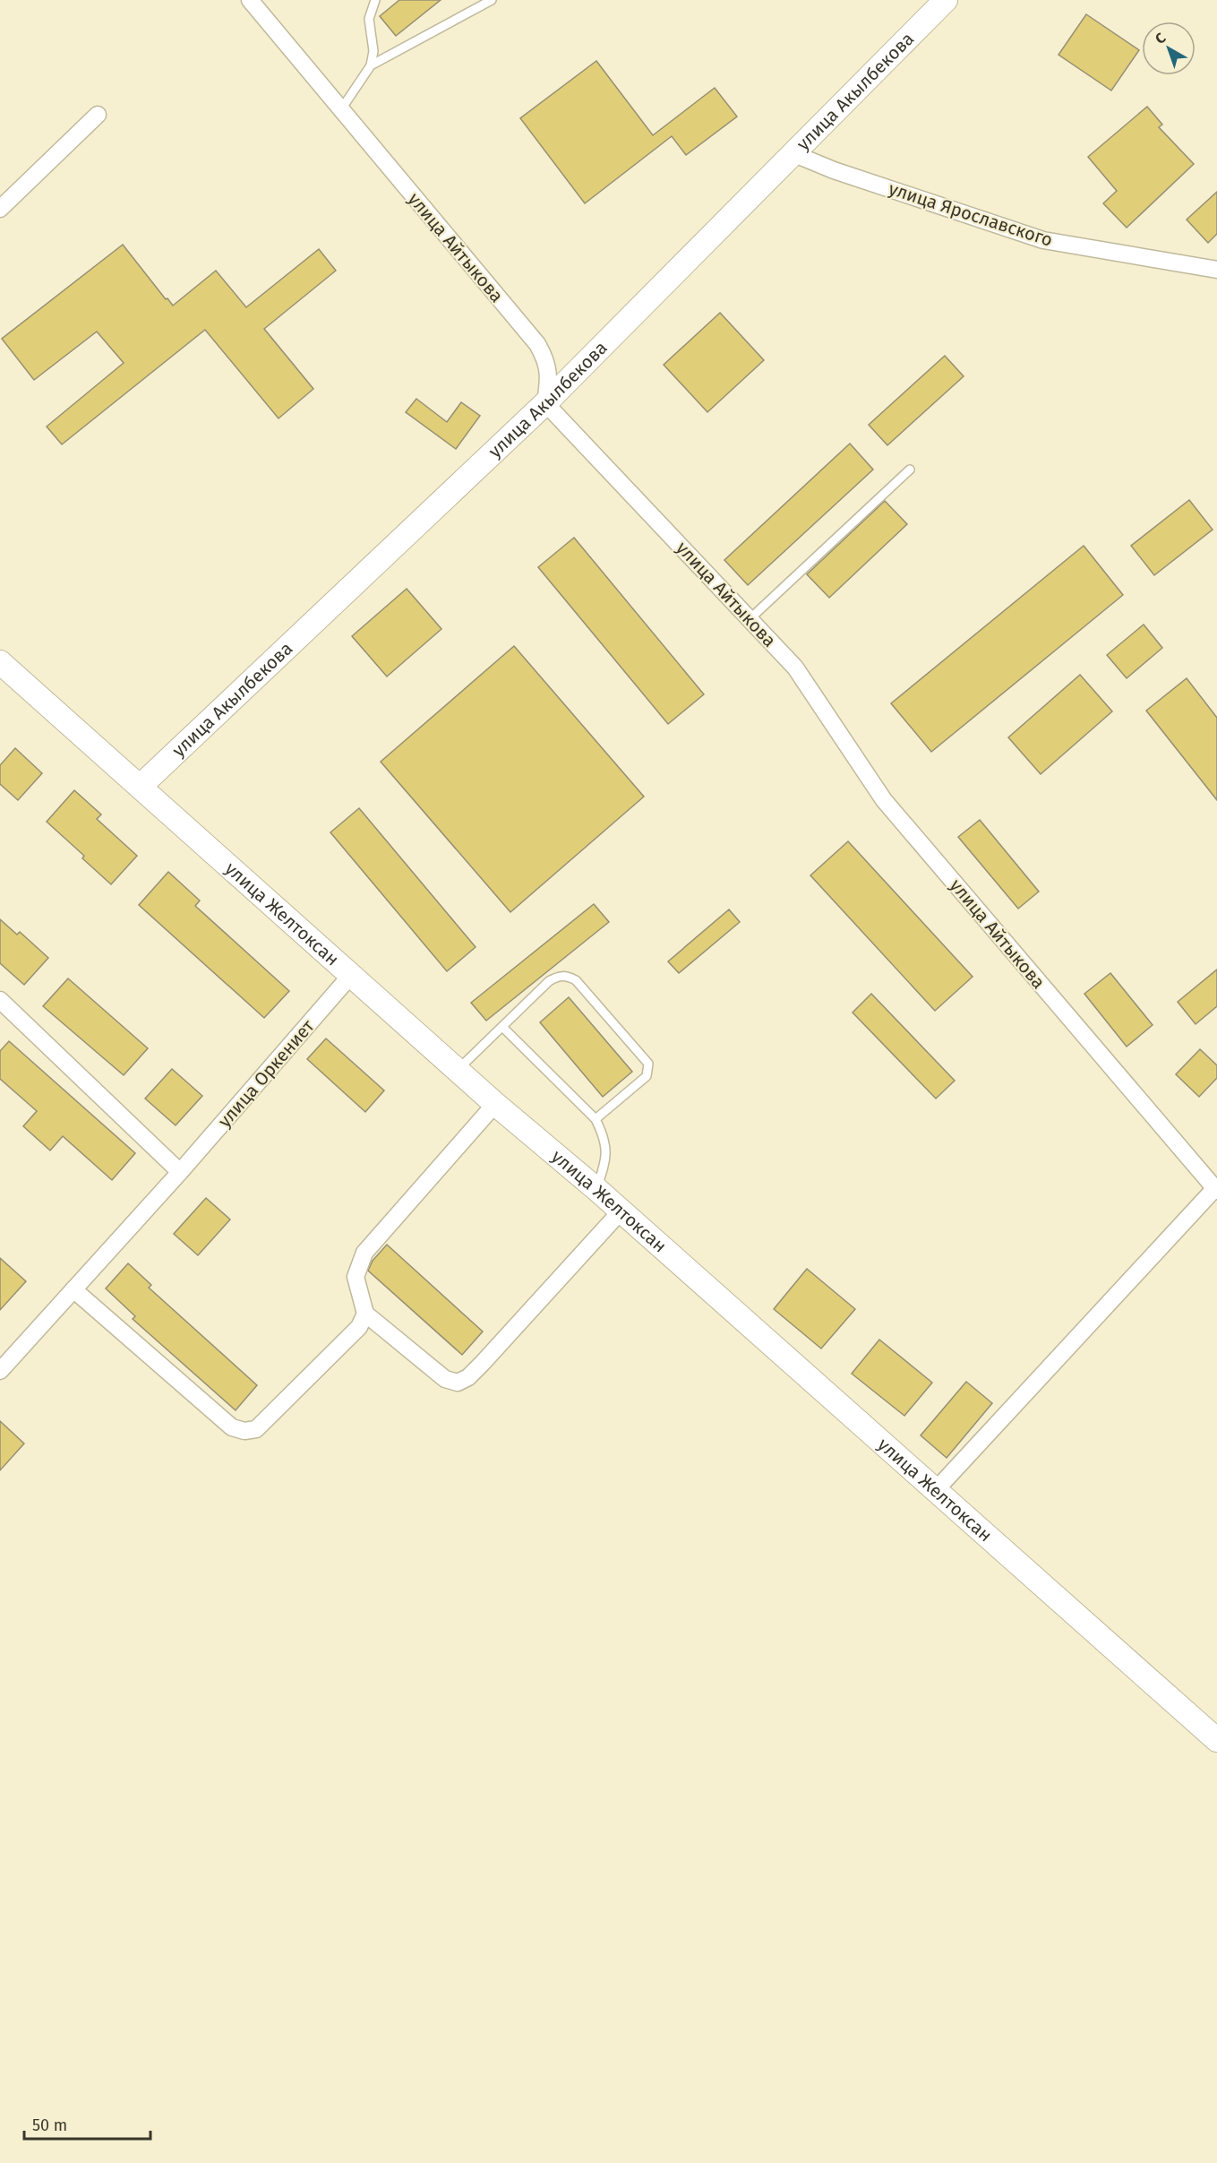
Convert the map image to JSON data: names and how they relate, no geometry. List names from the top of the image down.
{
  "streets": {
    "street": [
      "улица Акылбекова",
      "улица Ярославского",
      "улица Айтыкова",
      "улица Желтоксан",
      "улица Оркениет"
    ]
  },
  "crossings": [
    ["улица Акылбекова", "улица Ярославского"],
    ["улица Акылбекова", "улица Айтыкова"],
    ["улица Акылбекова", "улица Желтоксан"],
    ["улица Желтоксан", "улица Оркениет"]
  ],
  "scale_bar": "50 m",
  "north": "top left"
}
